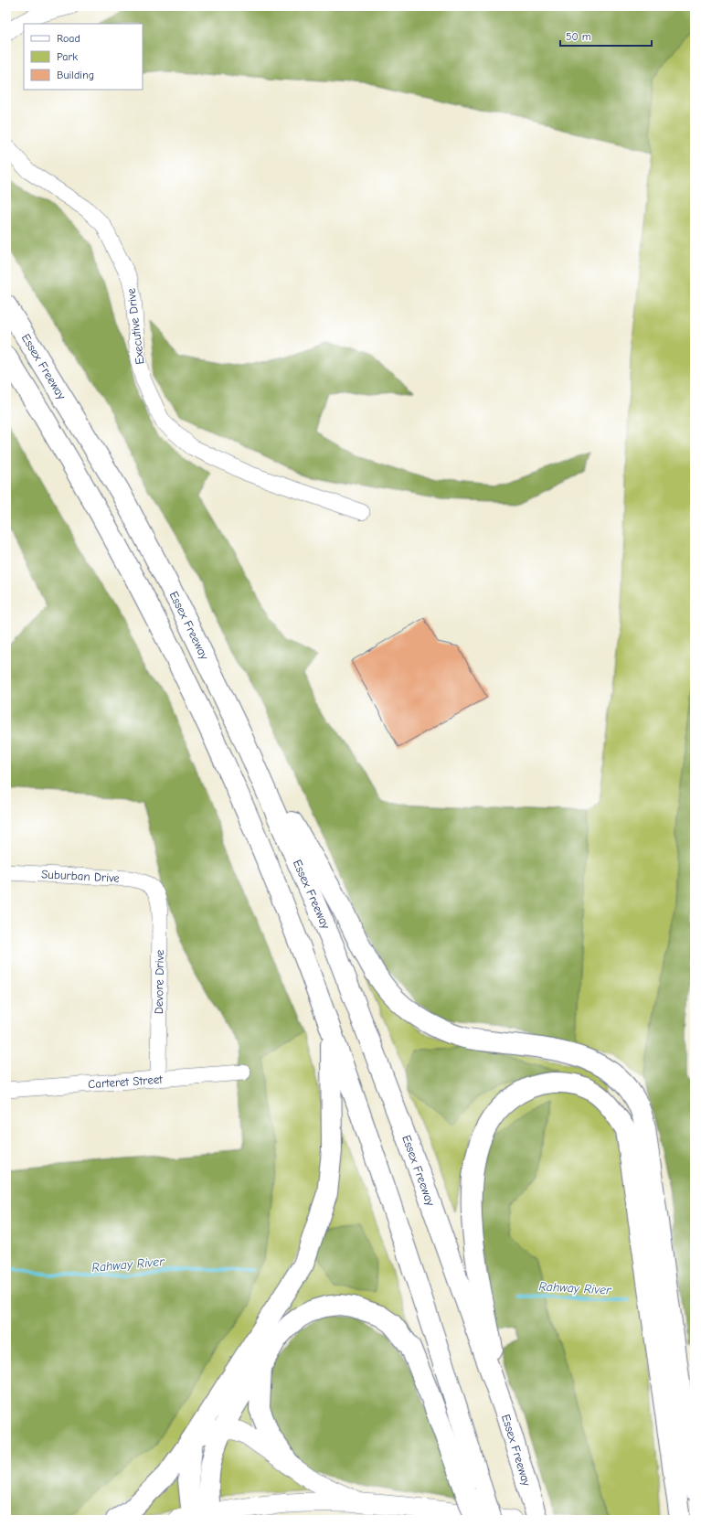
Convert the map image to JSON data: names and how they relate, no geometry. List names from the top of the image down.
{
  "streets": {
    "highway": ["Essex Freeway"],
    "street": [
      "Executive Drive",
      "Suburban Drive",
      "Devore Drive",
      "Carteret Street"
    ]
  },
  "crossings": [
    ["Suburban Drive", "Devore Drive"],
    ["Devore Drive", "Carteret Street"]
  ],
  "water": ["Rahway River"],
  "legend": ["Road", "Park", "Building"],
  "scale_bar": "50 m"
}
